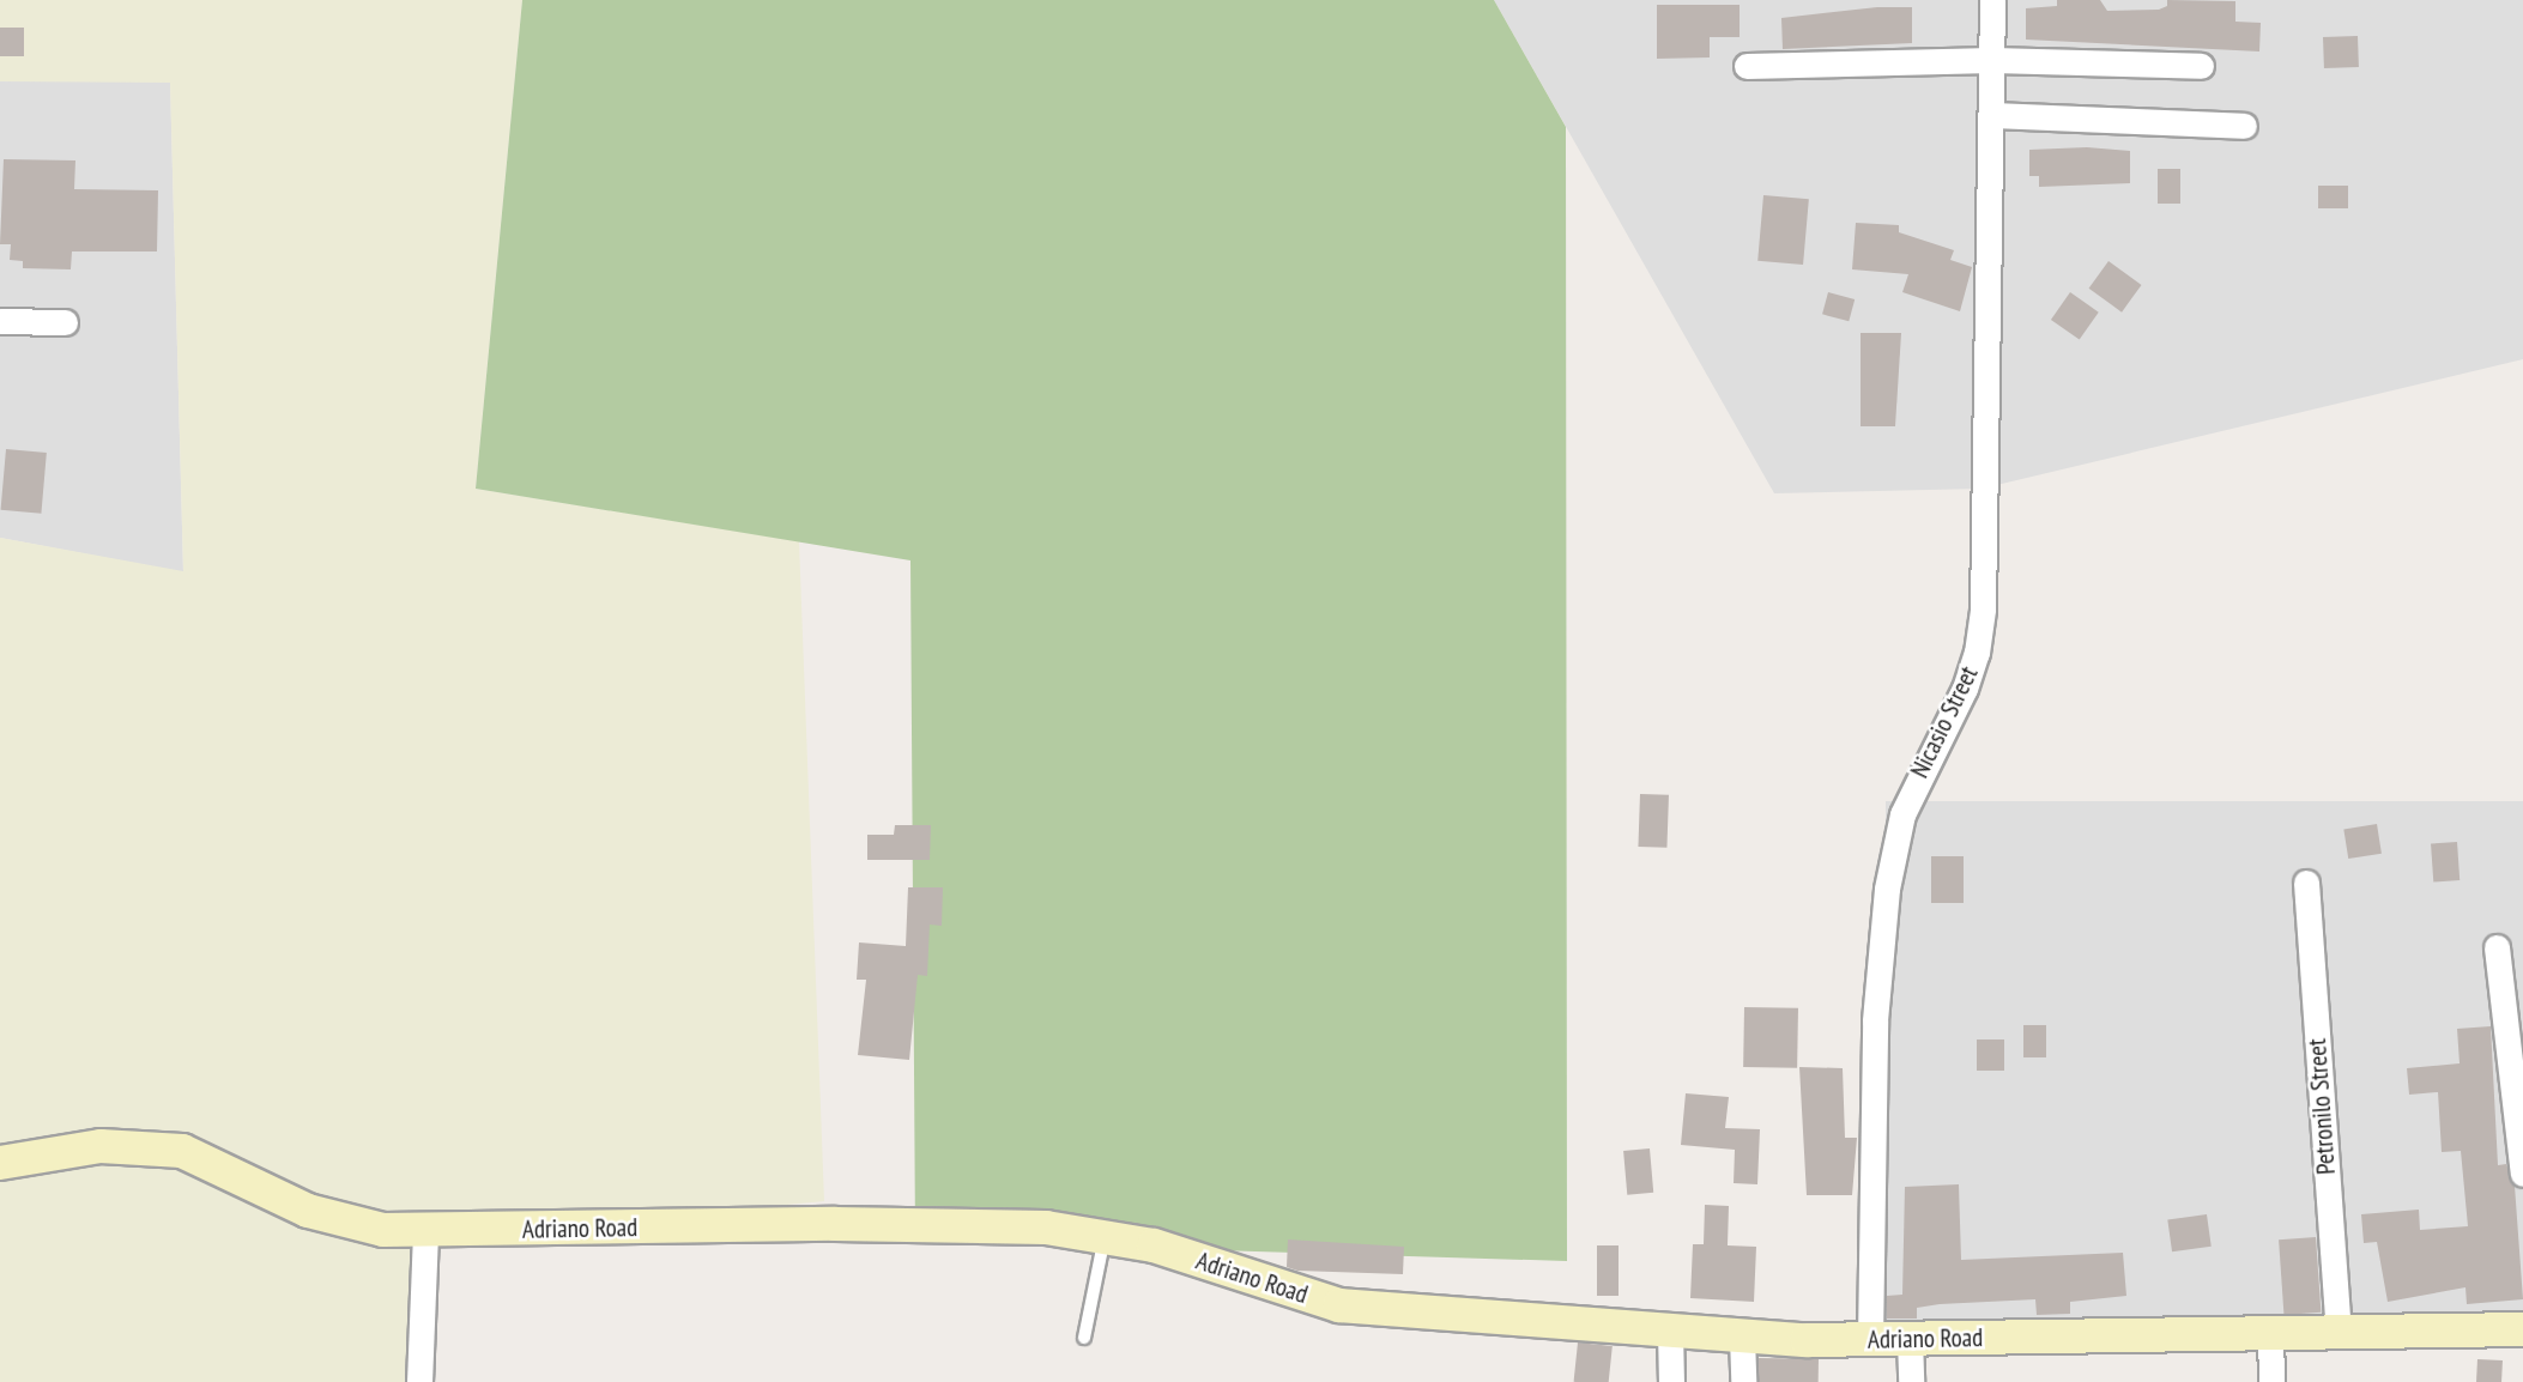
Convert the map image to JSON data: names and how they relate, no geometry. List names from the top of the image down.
{
  "streets": {
    "street": ["Nicasio Street", "Petronilo Street", "Adriano Road"]
  },
  "crossings": [
    ["Nicasio Street", "Adriano Road"],
    ["Petronilo Street", "Adriano Road"]
  ]
}
